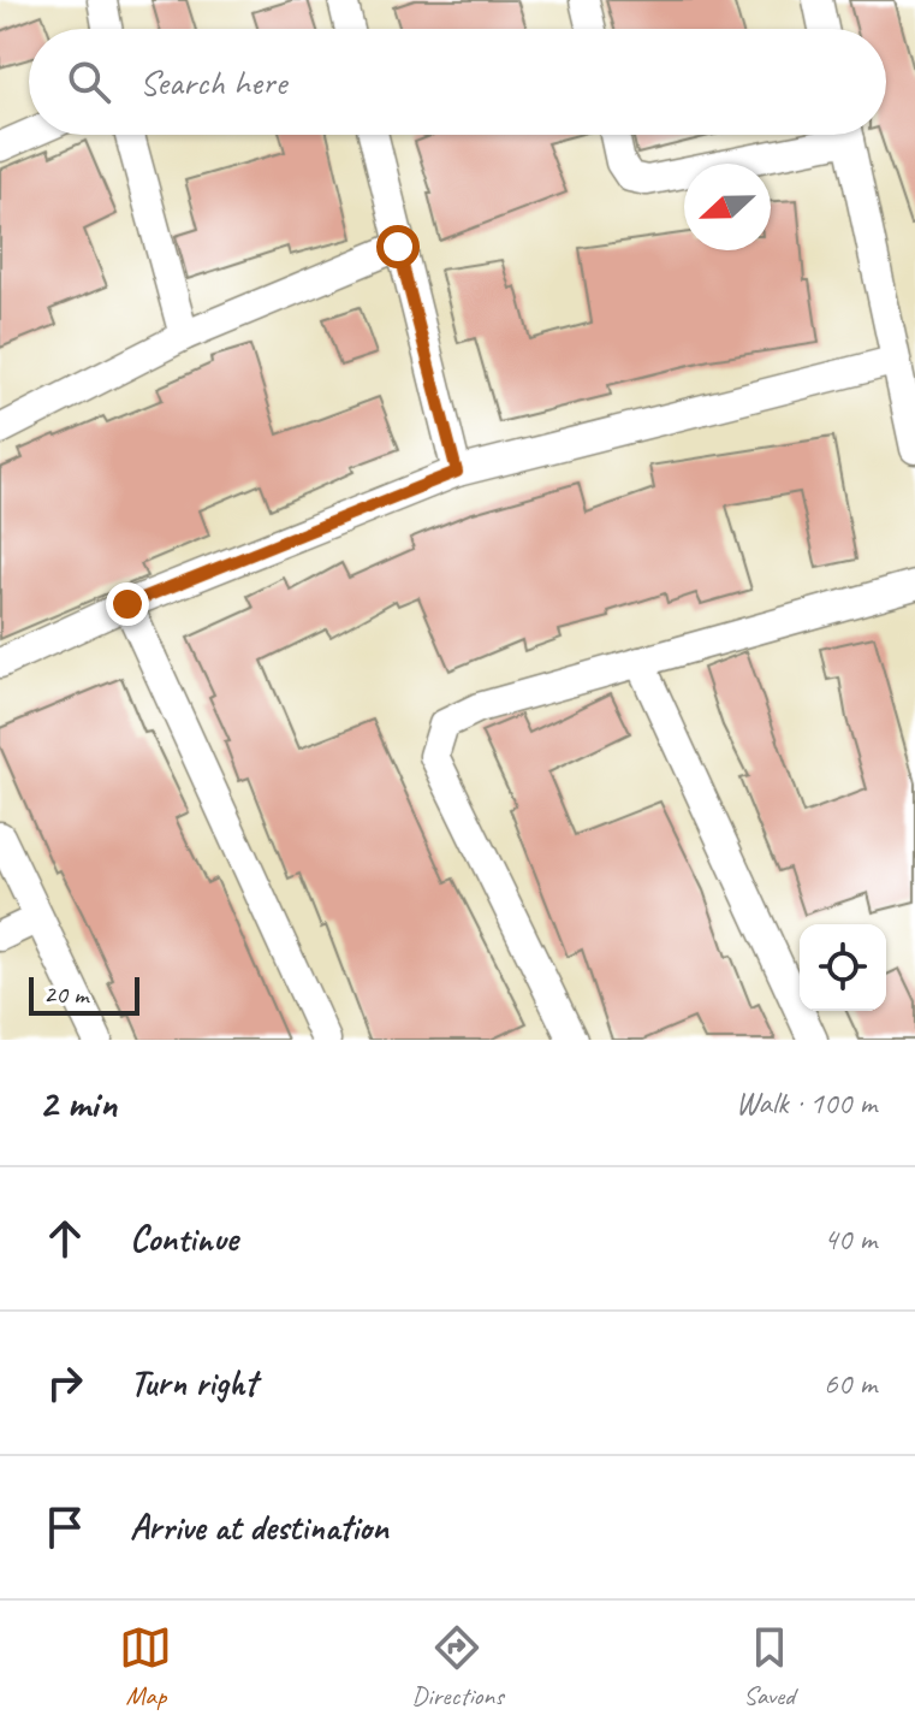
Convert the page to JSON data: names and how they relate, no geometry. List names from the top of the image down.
{
  "scale_bar": "20 m",
  "north": "left",
  "page": {
    "search": "Search here",
    "scale": "20 m",
    "heading": ["2 min", "Walk · 100 m"],
    "list": [
      ["Continue", "40 m"],
      ["Turn right", "60 m"],
      "Arrive at destination"
    ],
    "nav": ["Map", "Directions", "Saved"]
  }
}
